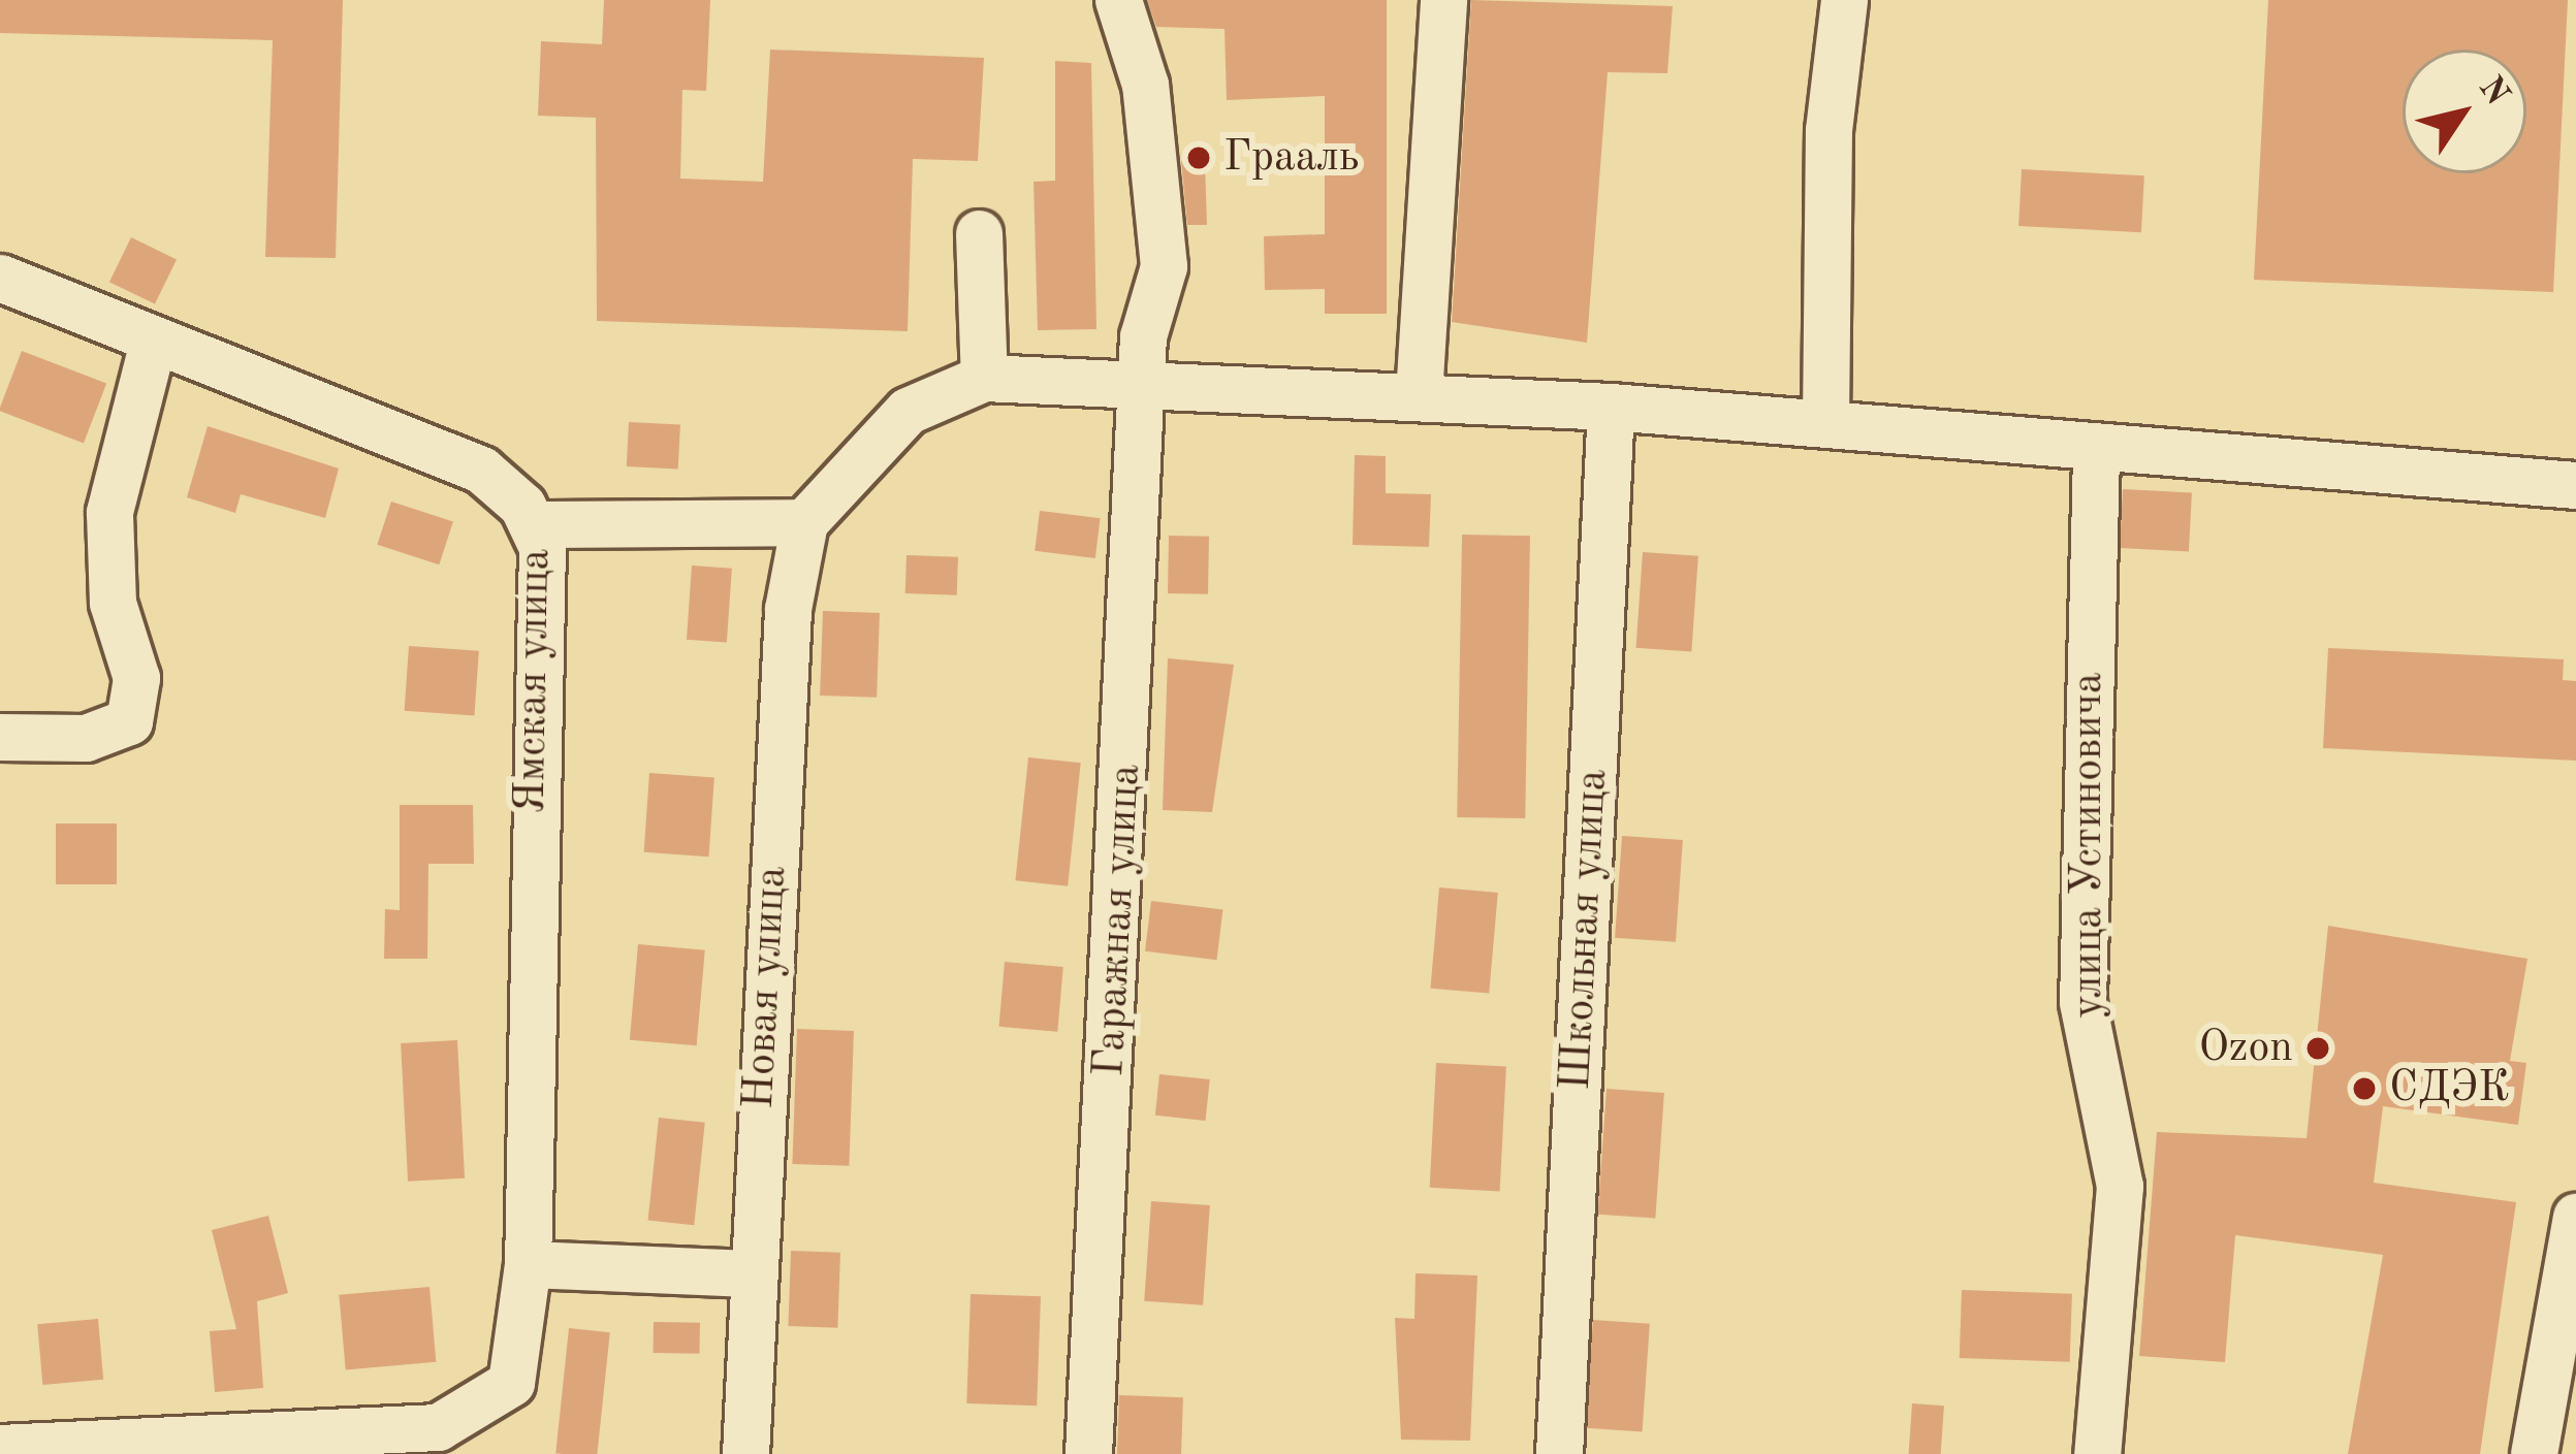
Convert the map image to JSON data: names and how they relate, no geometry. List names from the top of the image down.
{
  "streets": {
    "street": [
      "Ямская улица",
      "улица Устиновича",
      "Гаражная улица",
      "Школьная улица",
      "Новая улица"
    ]
  },
  "places": ["Грааль", "Ozon", "СДЭК"],
  "north": "top right"
}
